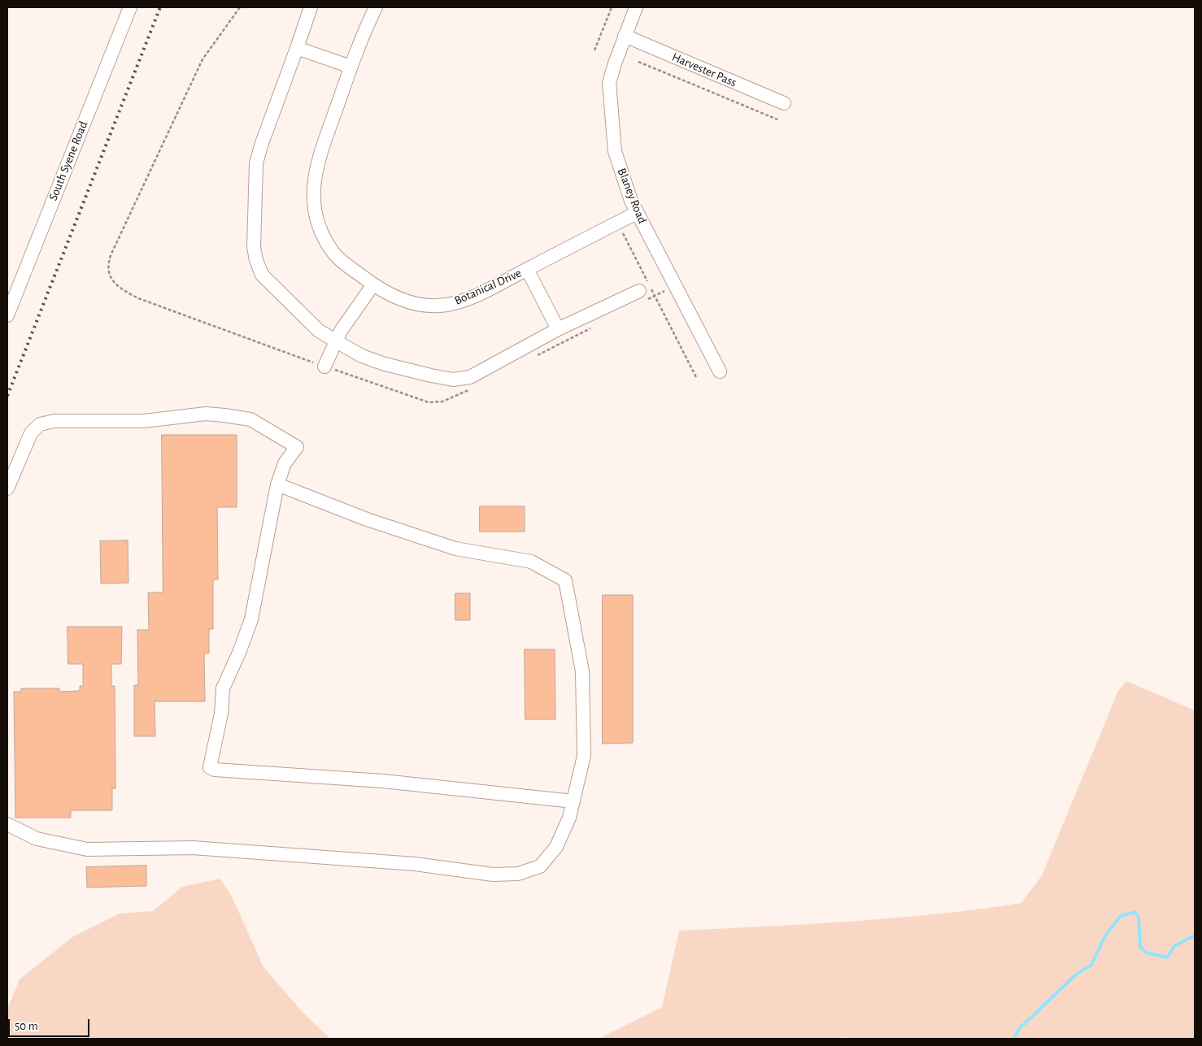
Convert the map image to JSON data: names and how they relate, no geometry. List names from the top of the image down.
{
  "streets": {
    "street": [
      "Harvester Pass",
      "South Syene Road",
      "Blaney Road",
      "Botanical Drive"
    ]
  },
  "crossings": [
    ["Harvester Pass", "Blaney Road"],
    ["Blaney Road", "Botanical Drive"]
  ],
  "scale_bar": "50 m"
}
